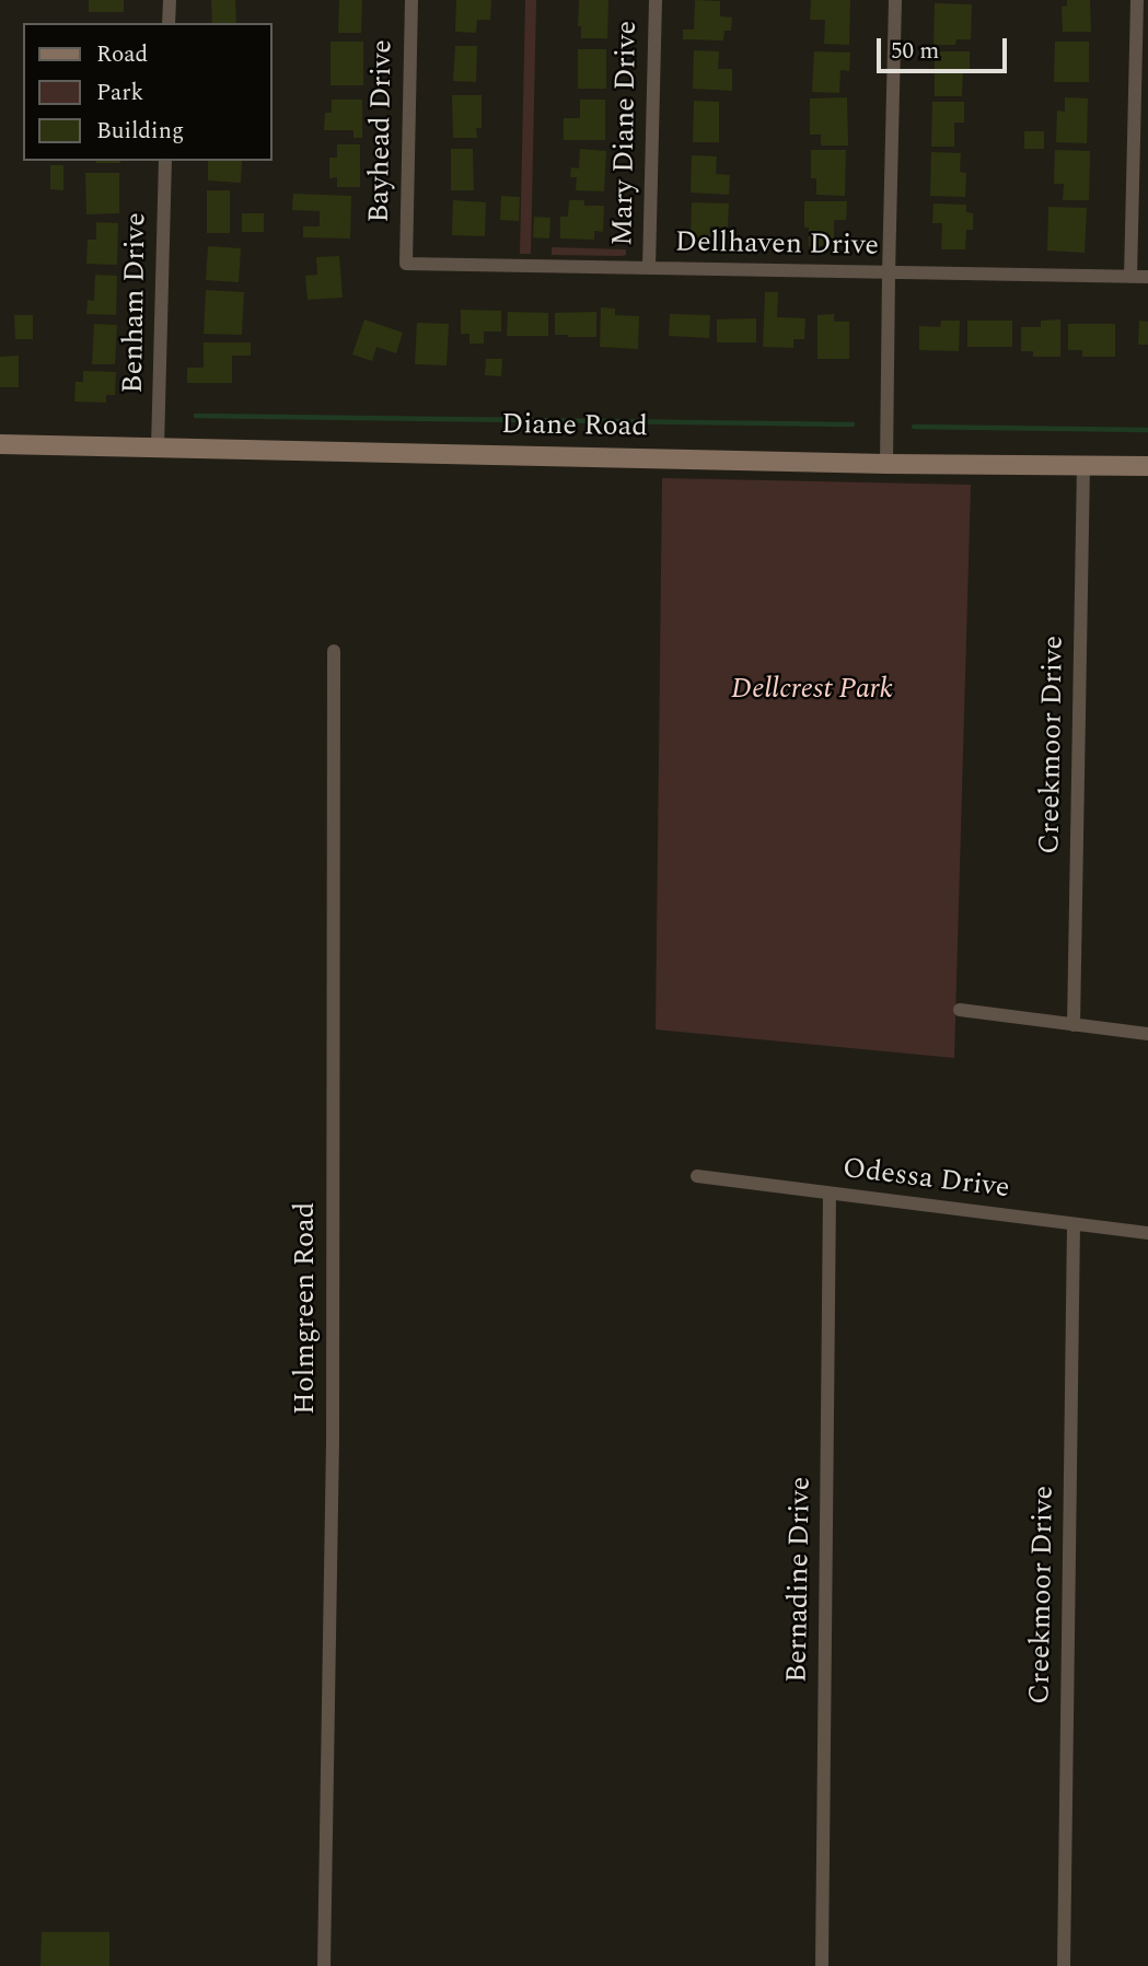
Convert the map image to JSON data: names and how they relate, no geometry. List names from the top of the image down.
{
  "streets": {
    "street": [
      "Bayhead Drive",
      "Mary Diane Drive",
      "Dellhaven Drive",
      "Benham Drive",
      "Diane Road",
      "Creekmoor Drive",
      "Odessa Drive",
      "Holmgreen Road",
      "Bernadine Drive"
    ]
  },
  "crossings": [
    ["Bayhead Drive", "Dellhaven Drive"],
    ["Mary Diane Drive", "Dellhaven Drive"],
    ["Benham Drive", "Diane Road"],
    ["Diane Road", "Creekmoor Drive"],
    ["Creekmoor Drive", "Odessa Drive"],
    ["Odessa Drive", "Bernadine Drive"]
  ],
  "parks": ["Dellcrest Park"],
  "legend": ["Road", "Park", "Building"],
  "scale_bar": "50 m"
}
